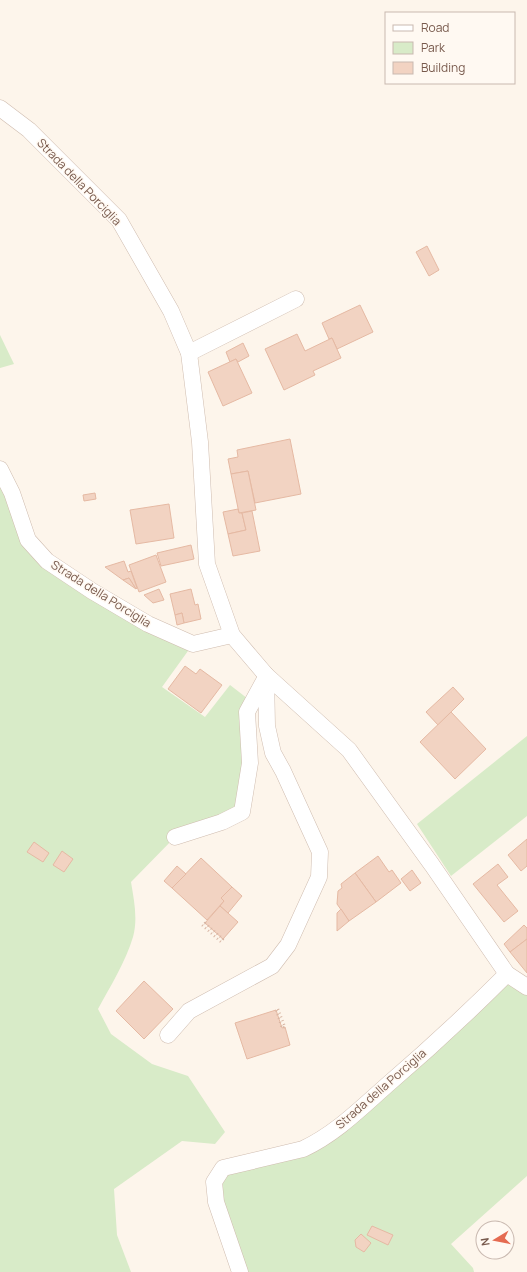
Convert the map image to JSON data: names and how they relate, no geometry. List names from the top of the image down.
{
  "streets": {
    "street": ["Strada della Porciglia"]
  },
  "legend": ["Road", "Park", "Building"],
  "north": "left"
}
